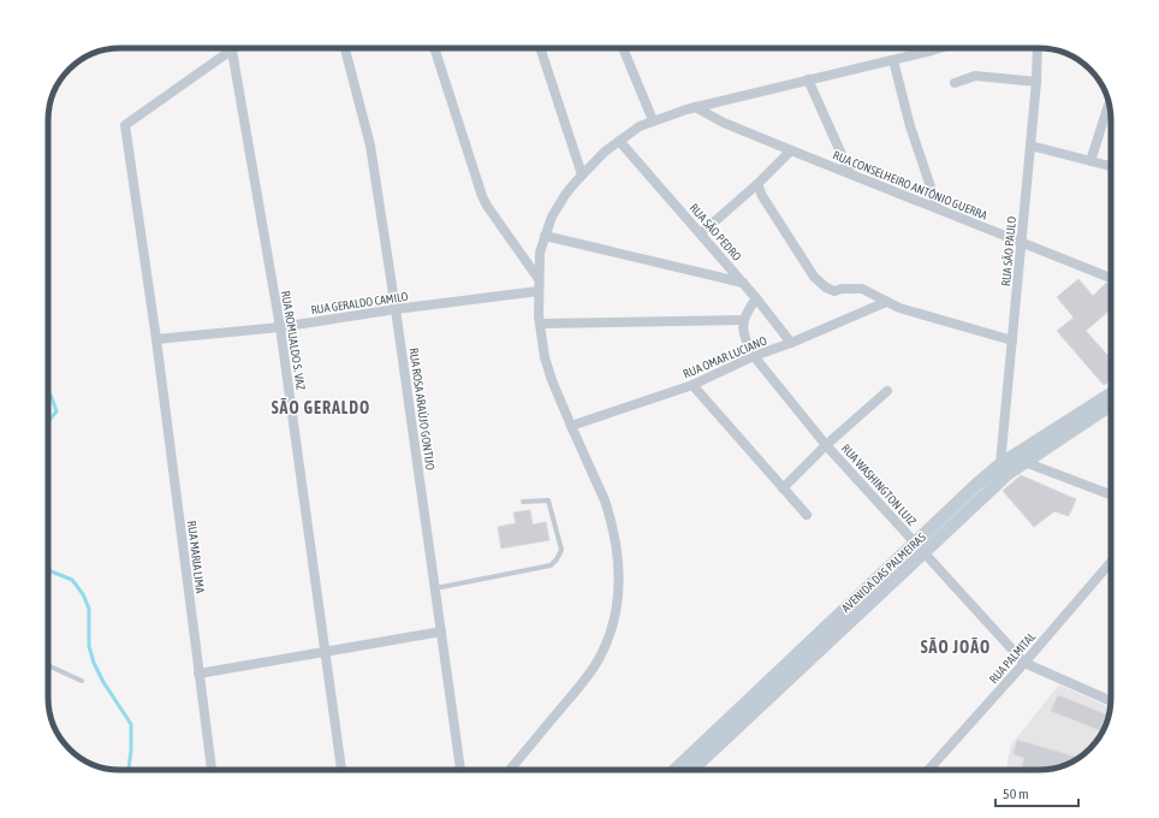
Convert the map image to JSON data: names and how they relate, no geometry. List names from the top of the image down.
{
  "streets": {
    "main road": ["AVENIDA DAS PALMEIRAS"],
    "street": [
      "RUA CONSELHEIRO ANTÔNIO GUERRA",
      "RUA SÃO PEDRO",
      "RUA SÃO PAULO",
      "RUA GERALDO CAMILO",
      "RUA ROMUALDO S. VAZ",
      "RUA OMAR LUCIANO",
      "RUA ROSA ARAÚJO GONTIJO",
      "RUA WASHINGTON LUIZ",
      "RUA MARIA LIMA",
      "RUA PALMITAL"
    ]
  },
  "crossings": [
    ["RUA CONSELHEIRO ANTÔNIO GUERRA", "RUA SÃO PAULO"],
    ["RUA SÃO PEDRO", "RUA OMAR LUCIANO"],
    ["RUA SÃO PAULO", "AVENIDA DAS PALMEIRAS"],
    ["RUA GERALDO CAMILO", "RUA ROMUALDO S. VAZ"],
    ["RUA GERALDO CAMILO", "RUA ROSA ARAÚJO GONTIJO"],
    ["RUA GERALDO CAMILO", "RUA MARIA LIMA"],
    ["RUA ROMUALDO S. VAZ", "RUA MARIA LIMA"],
    ["RUA OMAR LUCIANO", "RUA WASHINGTON LUIZ"],
    ["RUA WASHINGTON LUIZ", "AVENIDA DAS PALMEIRAS"],
    ["RUA WASHINGTON LUIZ", "RUA PALMITAL"]
  ],
  "districts": ["SÃO GERALDO", "SÃO JOÃO"],
  "scale_bar": "50 m"
}
